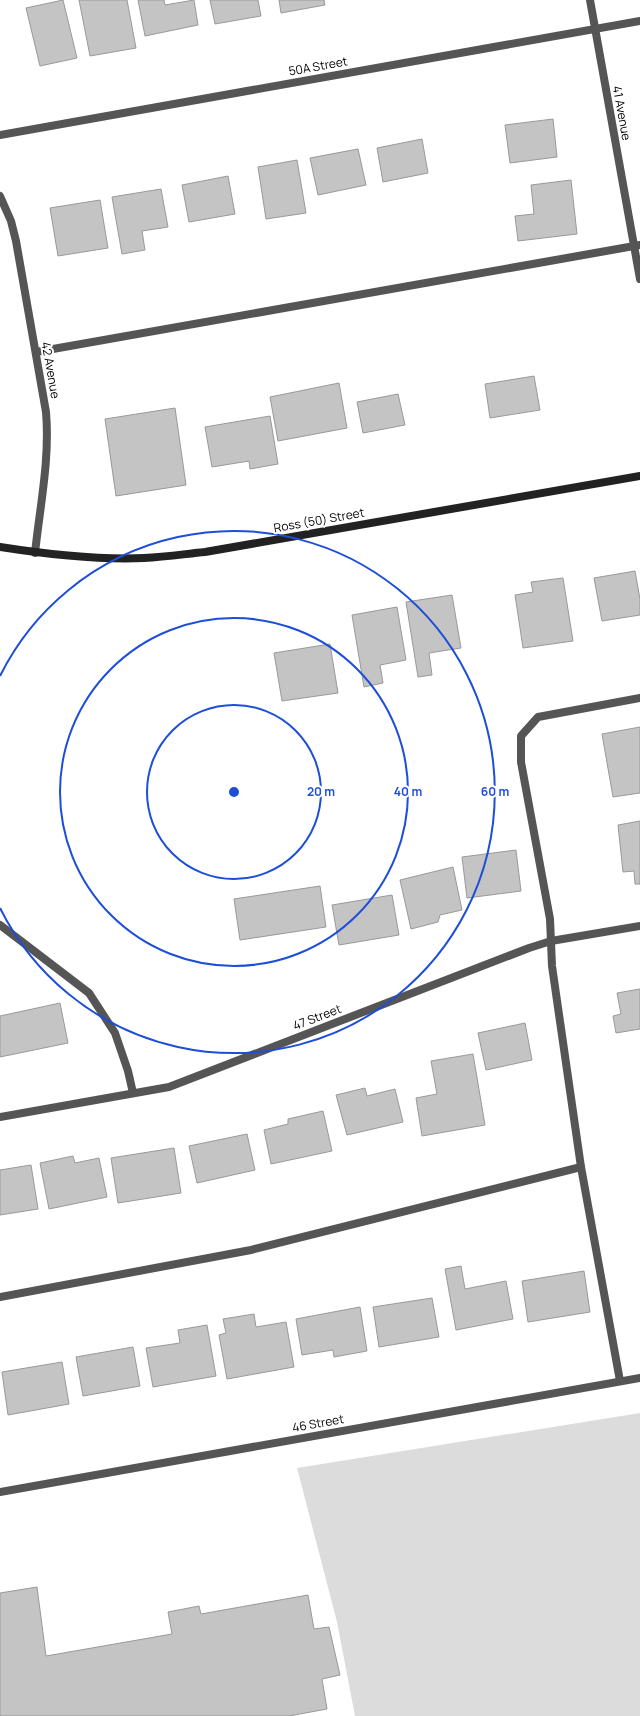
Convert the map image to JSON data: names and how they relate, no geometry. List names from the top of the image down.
{
  "streets": {
    "main road": ["Ross (50) Street"],
    "street": [
      "50A Street",
      "41 Avenue",
      "42 Avenue",
      "47 Street",
      "46 Street"
    ]
  },
  "crossings": [
    ["50A Street", "41 Avenue"],
    ["42 Avenue", "Ross (50) Street"]
  ],
  "rings": ["20 m", "40 m", "60 m"]
}
